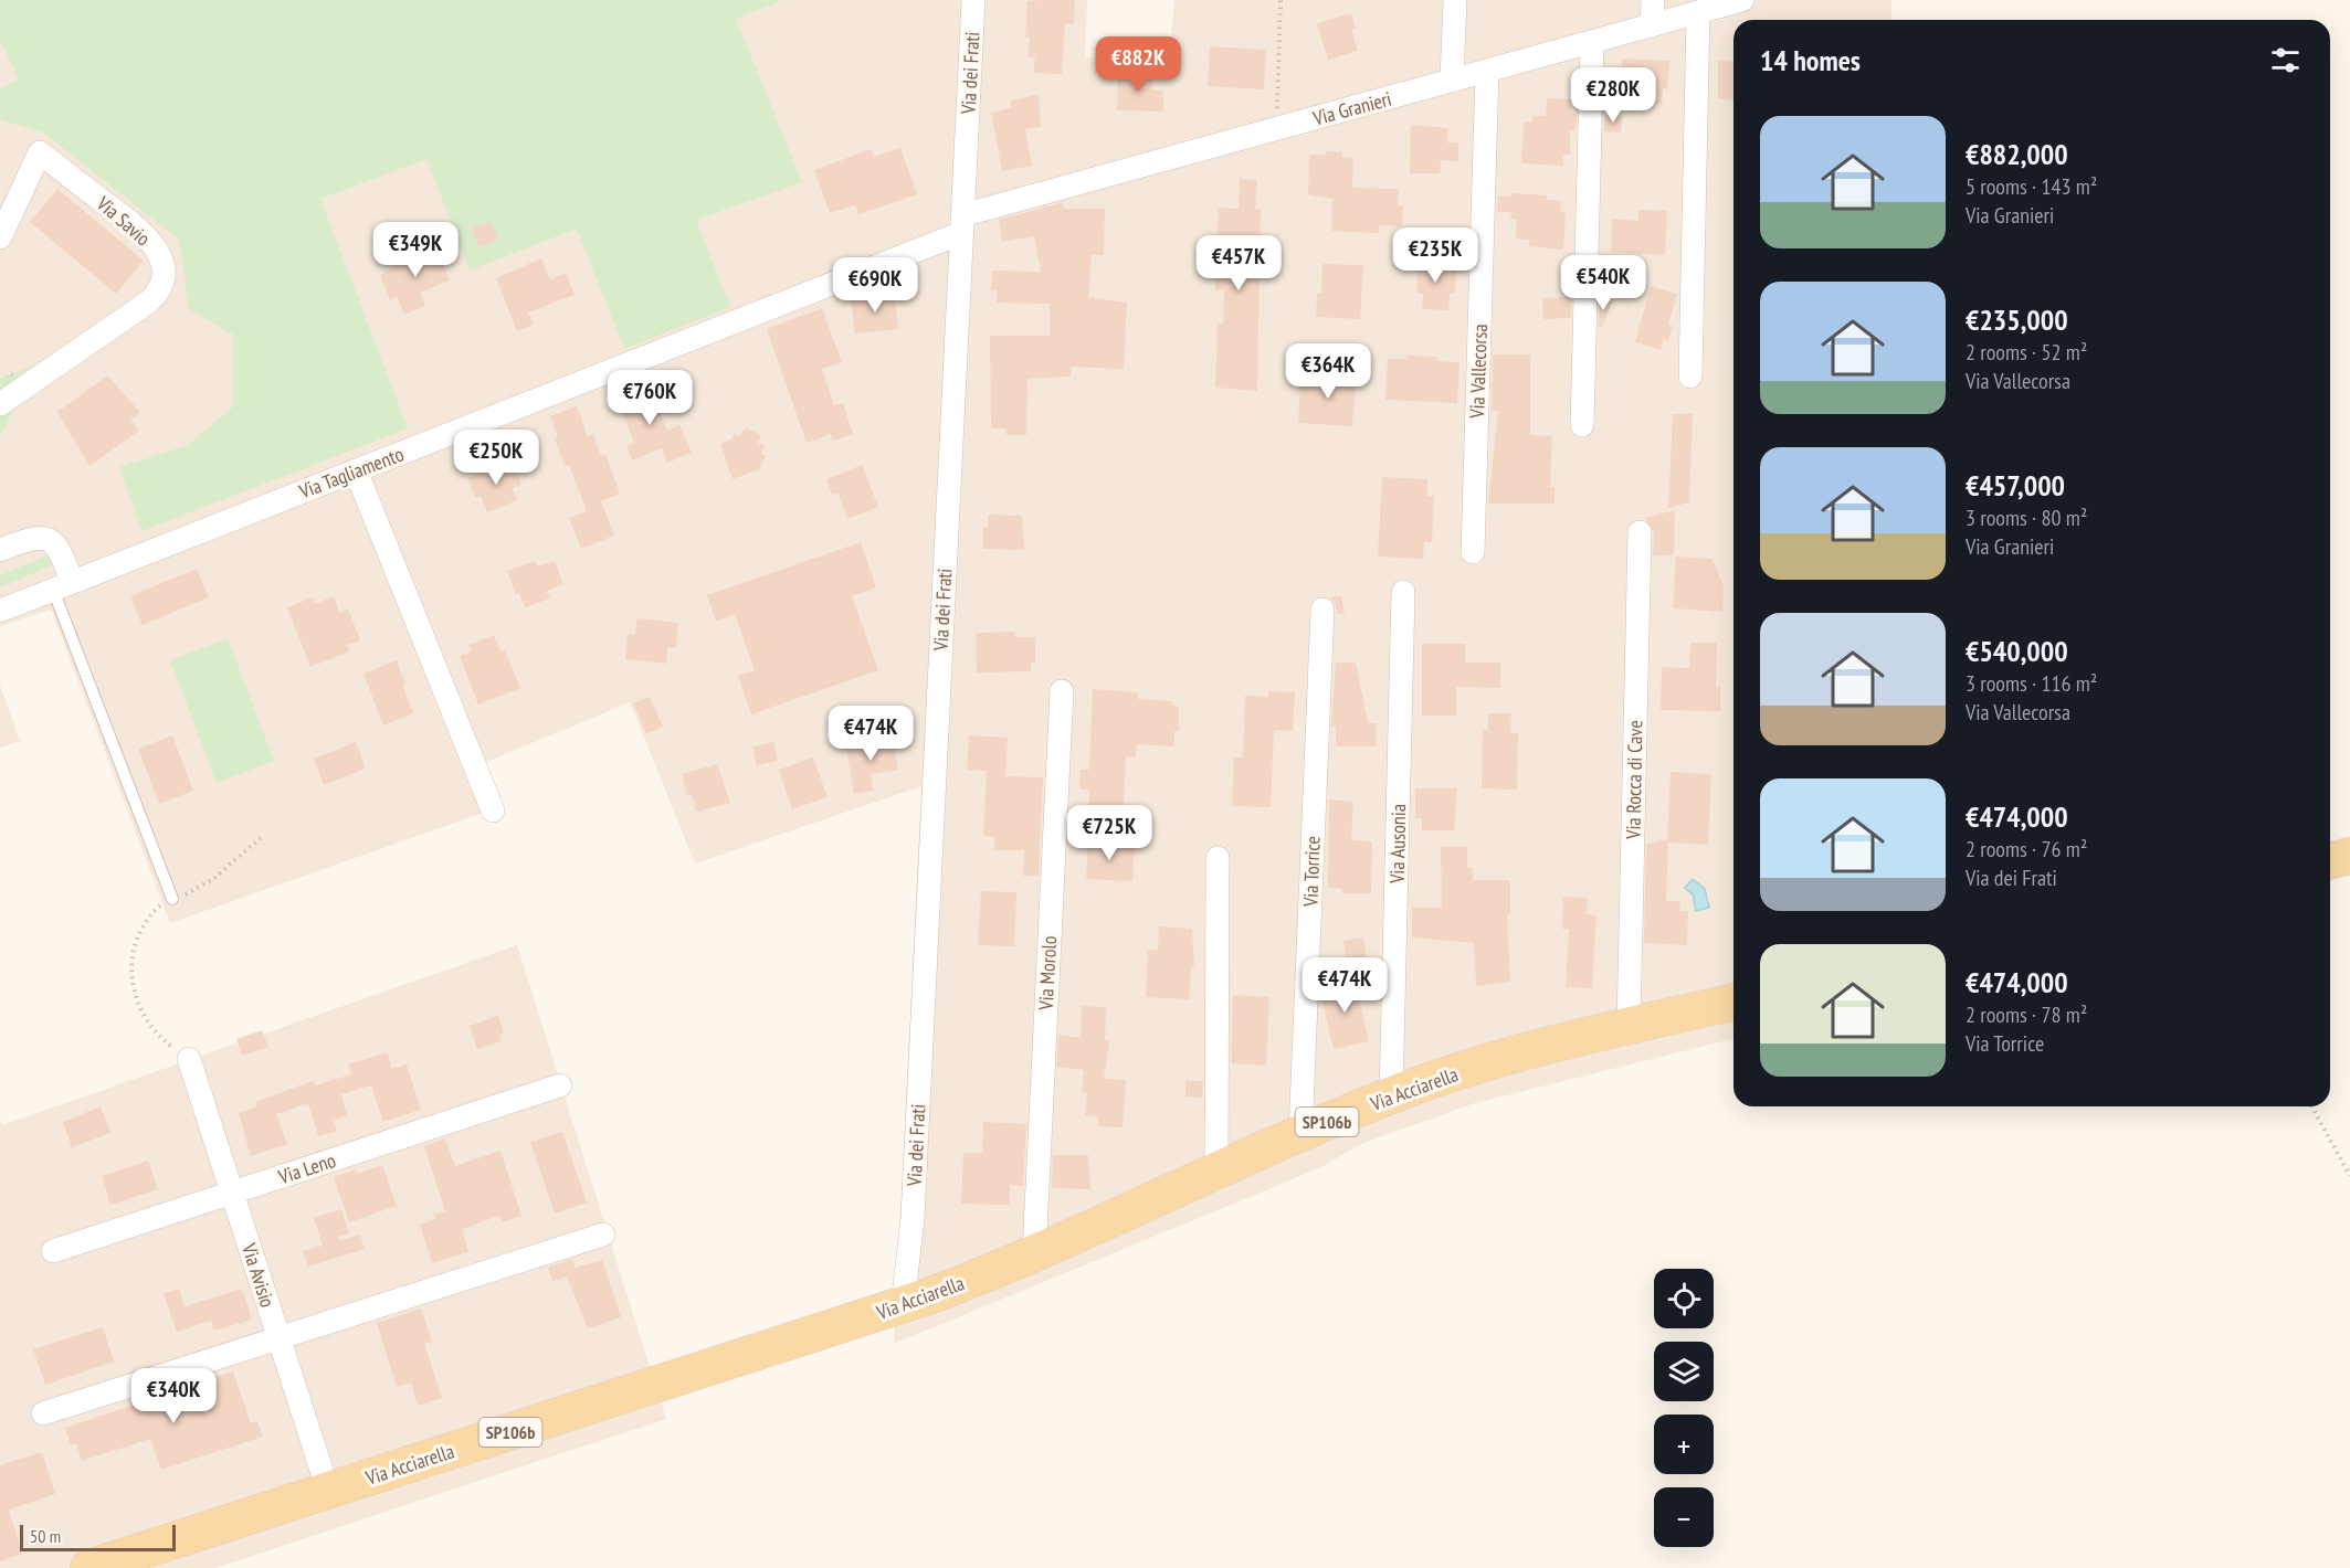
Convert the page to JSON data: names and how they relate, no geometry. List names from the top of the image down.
{
  "streets": {
    "main road": ["Via Acciarella", "SP106b"],
    "street": [
      "Via dei Frati",
      "Via Granieri",
      "Via Savio",
      "Via Vallecorsa",
      "Via Tagliamento",
      "Via Rocca di Cave",
      "Via Ausonia",
      "Via Torrice",
      "Via Morolo",
      "Via Leno",
      "Via Avisio"
    ]
  },
  "crossings": [
    ["Via dei Frati", "Via Granieri"],
    ["Via dei Frati", "Via Tagliamento"],
    ["Via dei Frati", "Via Acciarella"],
    ["Via Granieri", "Via Vallecorsa"],
    ["Via Granieri", "Via Tagliamento"],
    ["Via Rocca di Cave", "Via Acciarella"],
    ["Via Ausonia", "Via Acciarella"],
    ["Via Torrice", "Via Acciarella"],
    ["Via Morolo", "Via Acciarella"],
    ["Via Acciarella", "Via Avisio"],
    ["Via Leno", "Via Avisio"]
  ],
  "scale_bar": "50 m",
  "page": {
    "heading": "14 homes",
    "price": [
      "€882K",
      "€280K",
      "€349K",
      "€235K",
      "€457K",
      "€540K",
      "€690K",
      "€364K",
      "€760K",
      "€250K",
      "€474K",
      "€725K",
      "€474K",
      "€340K"
    ],
    "list": [
      {
        "name": "€882,000",
        "note": "5 rooms · 143 m² · Via Granieri"
      },
      {
        "name": "€235,000",
        "note": "2 rooms · 52 m² · Via Vallecorsa"
      },
      {
        "name": "€457,000",
        "note": "3 rooms · 80 m² · Via Granieri"
      },
      {
        "name": "€540,000",
        "note": "3 rooms · 116 m² · Via Vallecorsa"
      },
      {
        "name": "€474,000",
        "note": "2 rooms · 76 m² · Via dei Frati"
      },
      {
        "name": "€474,000",
        "note": "2 rooms · 78 m² · Via Torrice"
      }
    ],
    "map_buttons": ["+", "−"],
    "scale": "50 m"
  }
}
